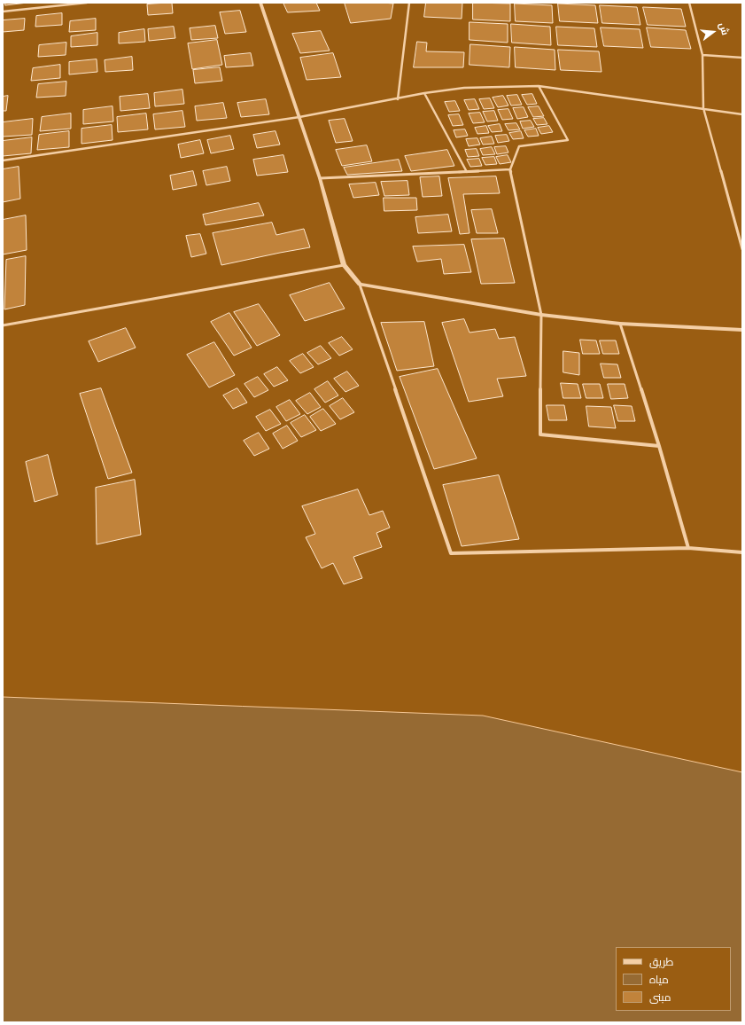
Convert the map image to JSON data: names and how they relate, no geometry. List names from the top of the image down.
{
  "legend": ["طريق", "مياه", "مبنى"],
  "north": "right"
}
